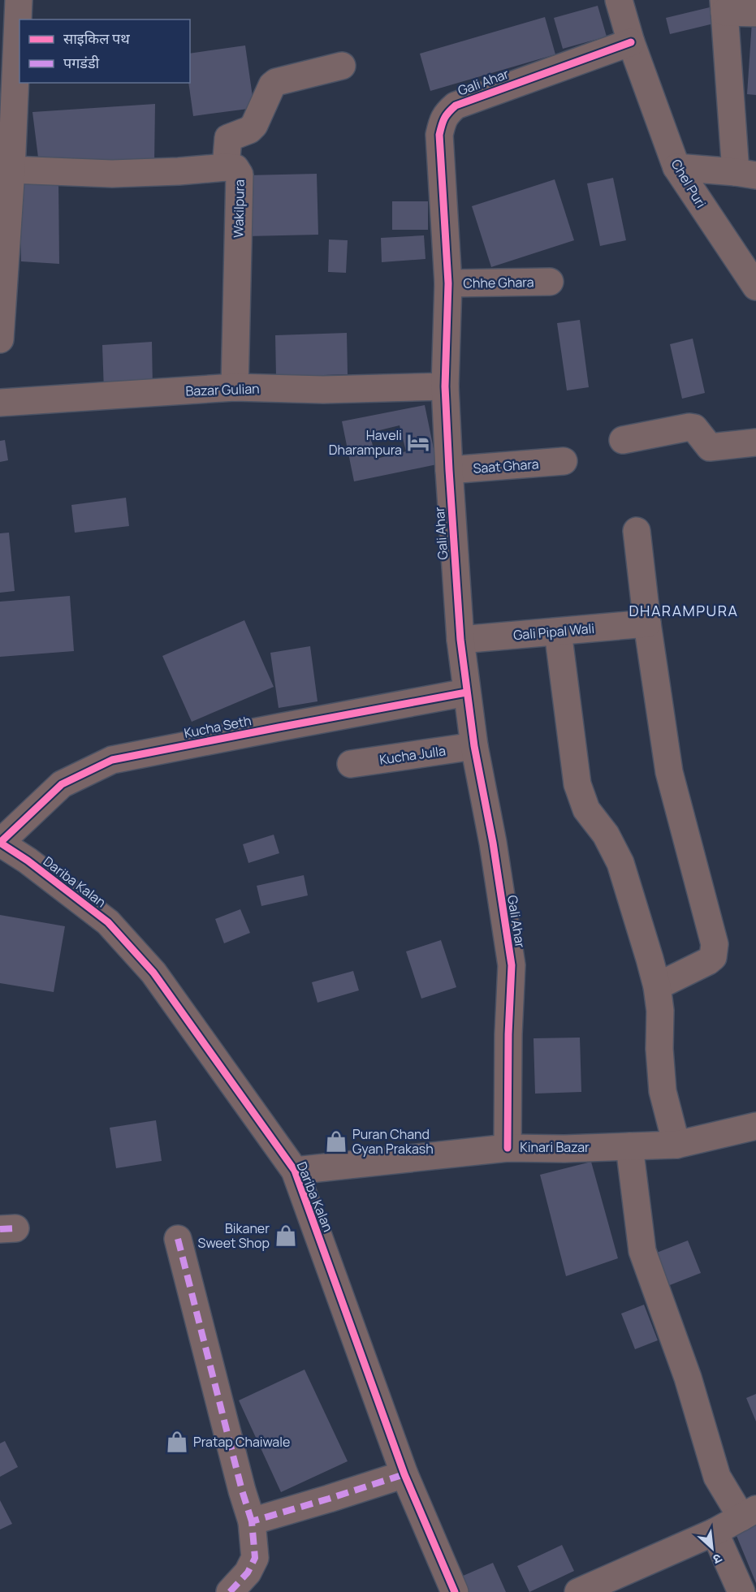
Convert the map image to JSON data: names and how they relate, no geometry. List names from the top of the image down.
{
  "streets": {
    "street": [
      "Gali Ahar",
      "Chel Puri",
      "Wakilpura",
      "Chhe Ghara",
      "Bazar Gulian",
      "Saat Ghara",
      "Gali Pipal Wali",
      "Kucha Seth",
      "Kucha Julla",
      "Dariba Kalan",
      "Kinari Bazar"
    ]
  },
  "crossings": [
    ["Gali Ahar", "Chel Puri"],
    ["Gali Ahar", "Chhe Ghara"],
    ["Gali Ahar", "Bazar Gulian"],
    ["Gali Ahar", "Saat Ghara"],
    ["Gali Ahar", "Gali Pipal Wali"],
    ["Gali Ahar", "Kucha Seth"],
    ["Gali Ahar", "Kucha Julla"],
    ["Gali Ahar", "Kinari Bazar"],
    ["Wakilpura", "Bazar Gulian"],
    ["Kucha Seth", "Dariba Kalan"],
    ["Dariba Kalan", "Kinari Bazar"]
  ],
  "districts": ["DHARAMPURA"],
  "places": {
    "hotel": ["Haveli Dharampura"],
    "shop": ["Puran Chand Gyan Prakash", "Bikaner Sweet Shop", "Pratap Chaiwale"]
  },
  "legend": ["साइकिल पथ", "पगडंडी"],
  "north": "bottom right"
}
